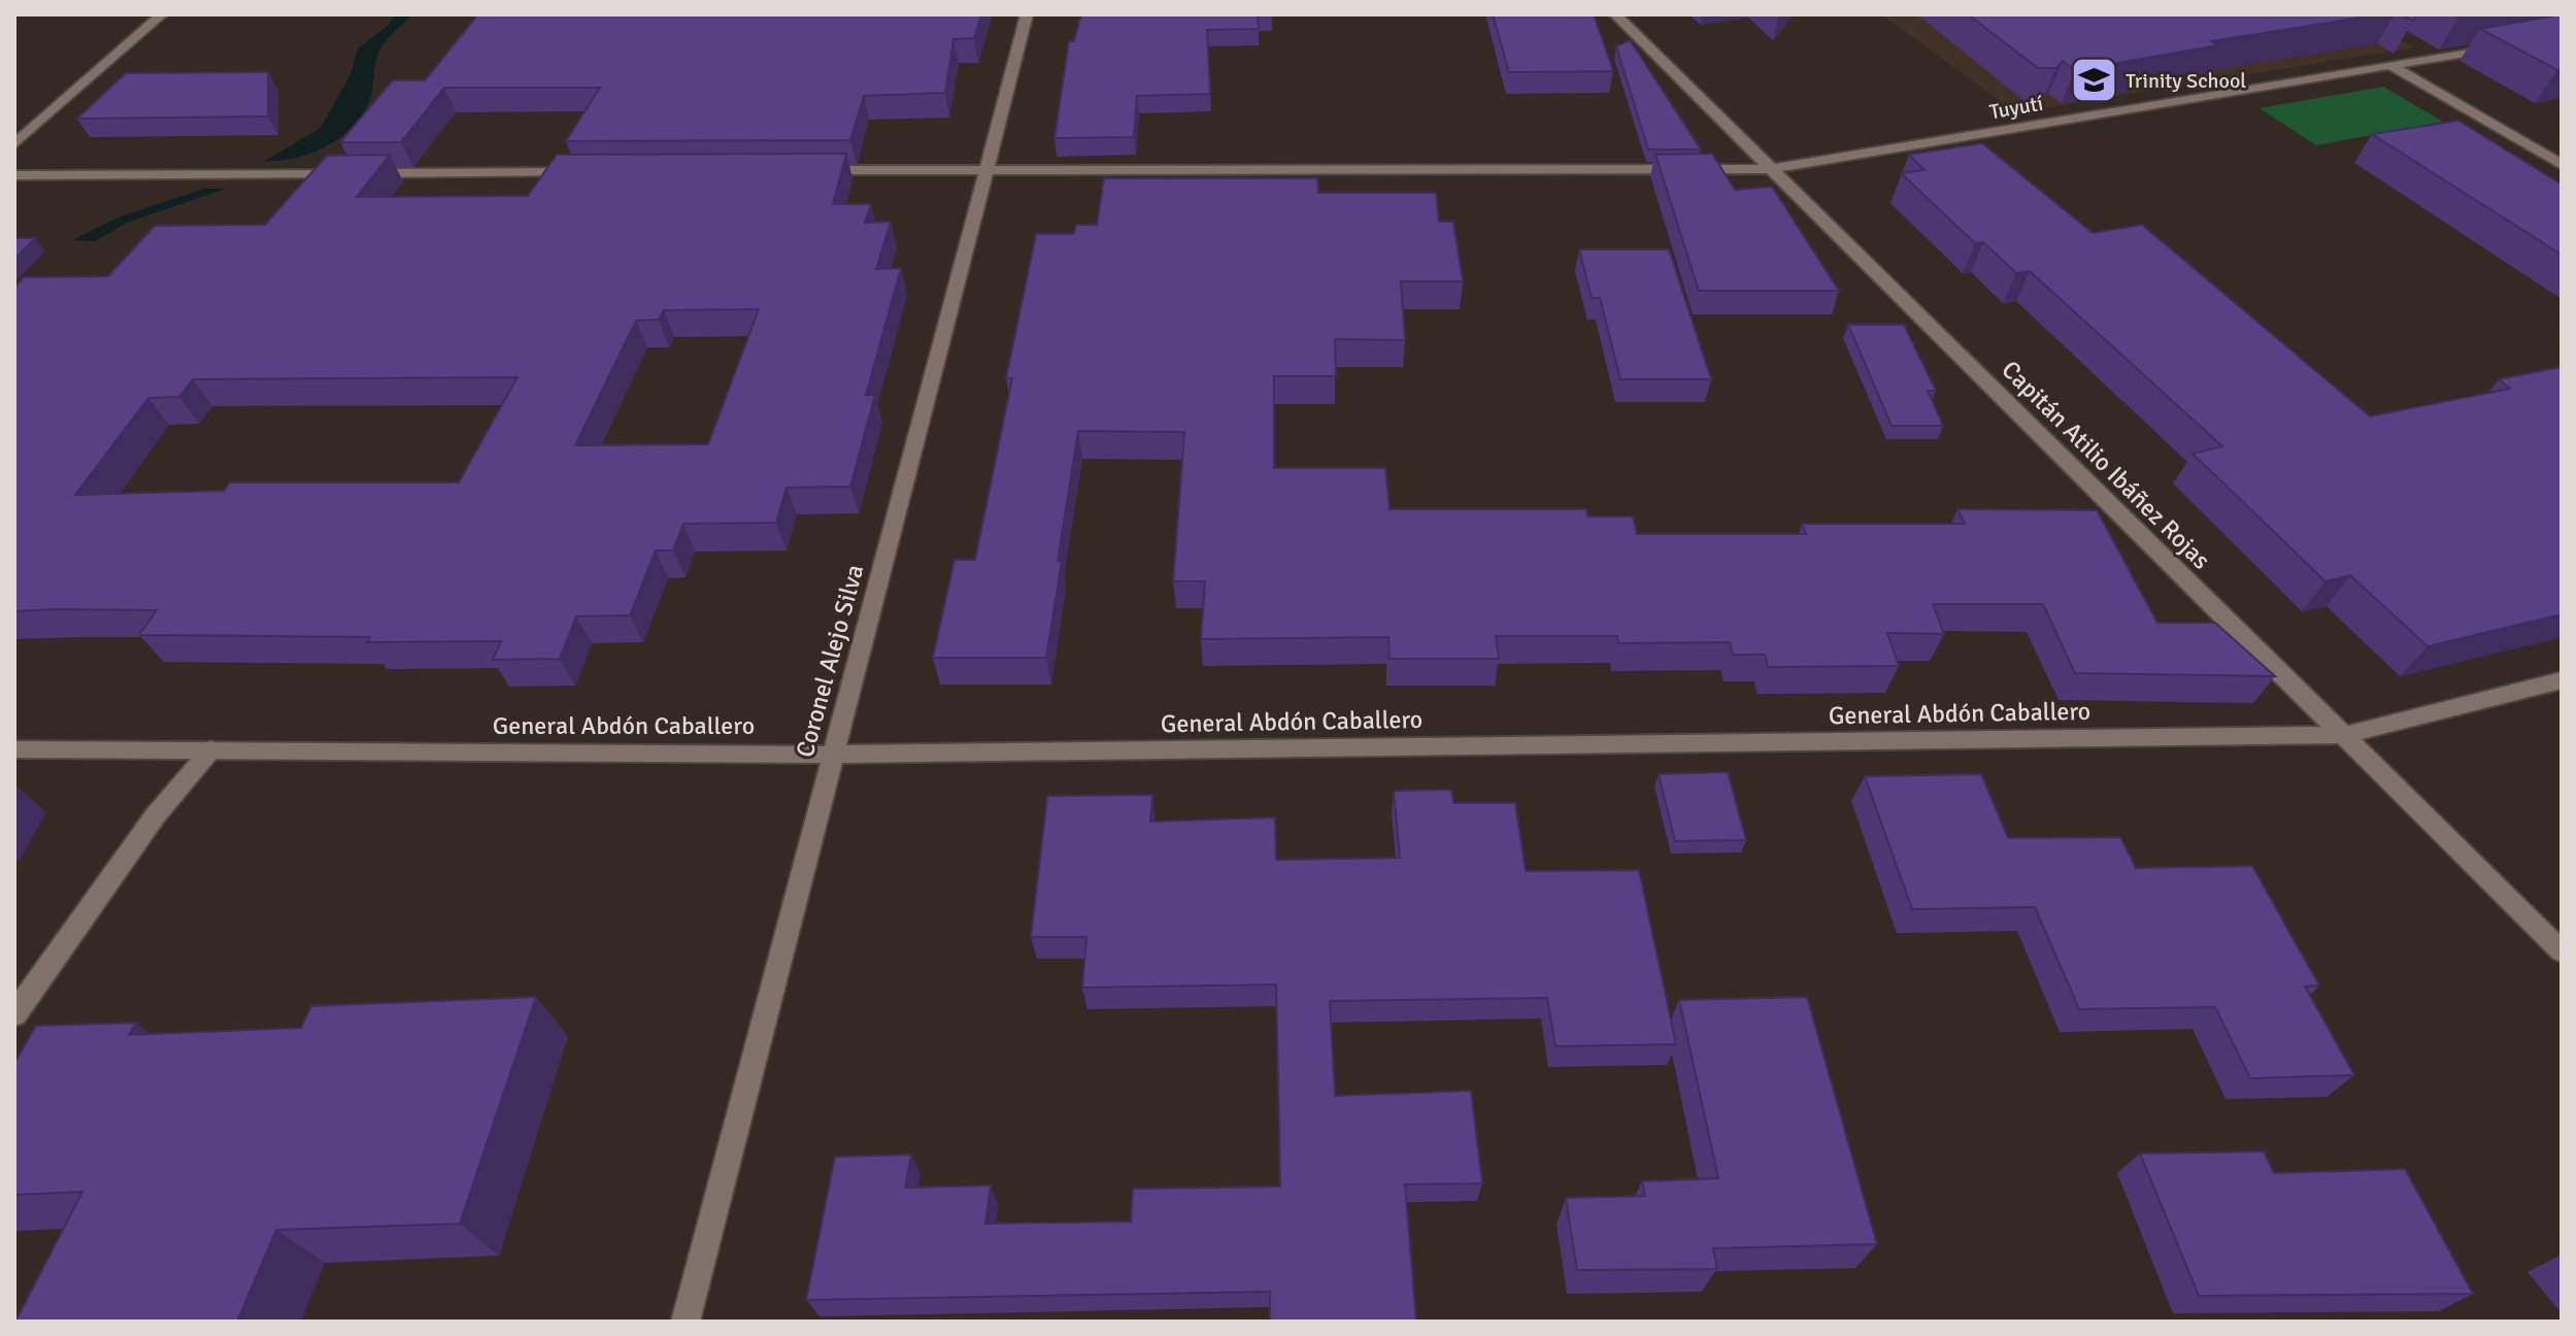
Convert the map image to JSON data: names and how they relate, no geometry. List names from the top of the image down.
{
  "streets": {
    "street": [
      "Tuyutí",
      "Capitán Atilio Ibáñez Rojas",
      "Coronel Alejo Silva",
      "General Abdón Caballero"
    ]
  },
  "crossings": [
    ["Tuyutí", "Capitán Atilio Ibáñez Rojas"],
    ["Tuyutí", "Coronel Alejo Silva"],
    ["Capitán Atilio Ibáñez Rojas", "General Abdón Caballero"],
    ["Coronel Alejo Silva", "General Abdón Caballero"]
  ],
  "places": {
    "school or university": ["Trinity School"]
  }
}
